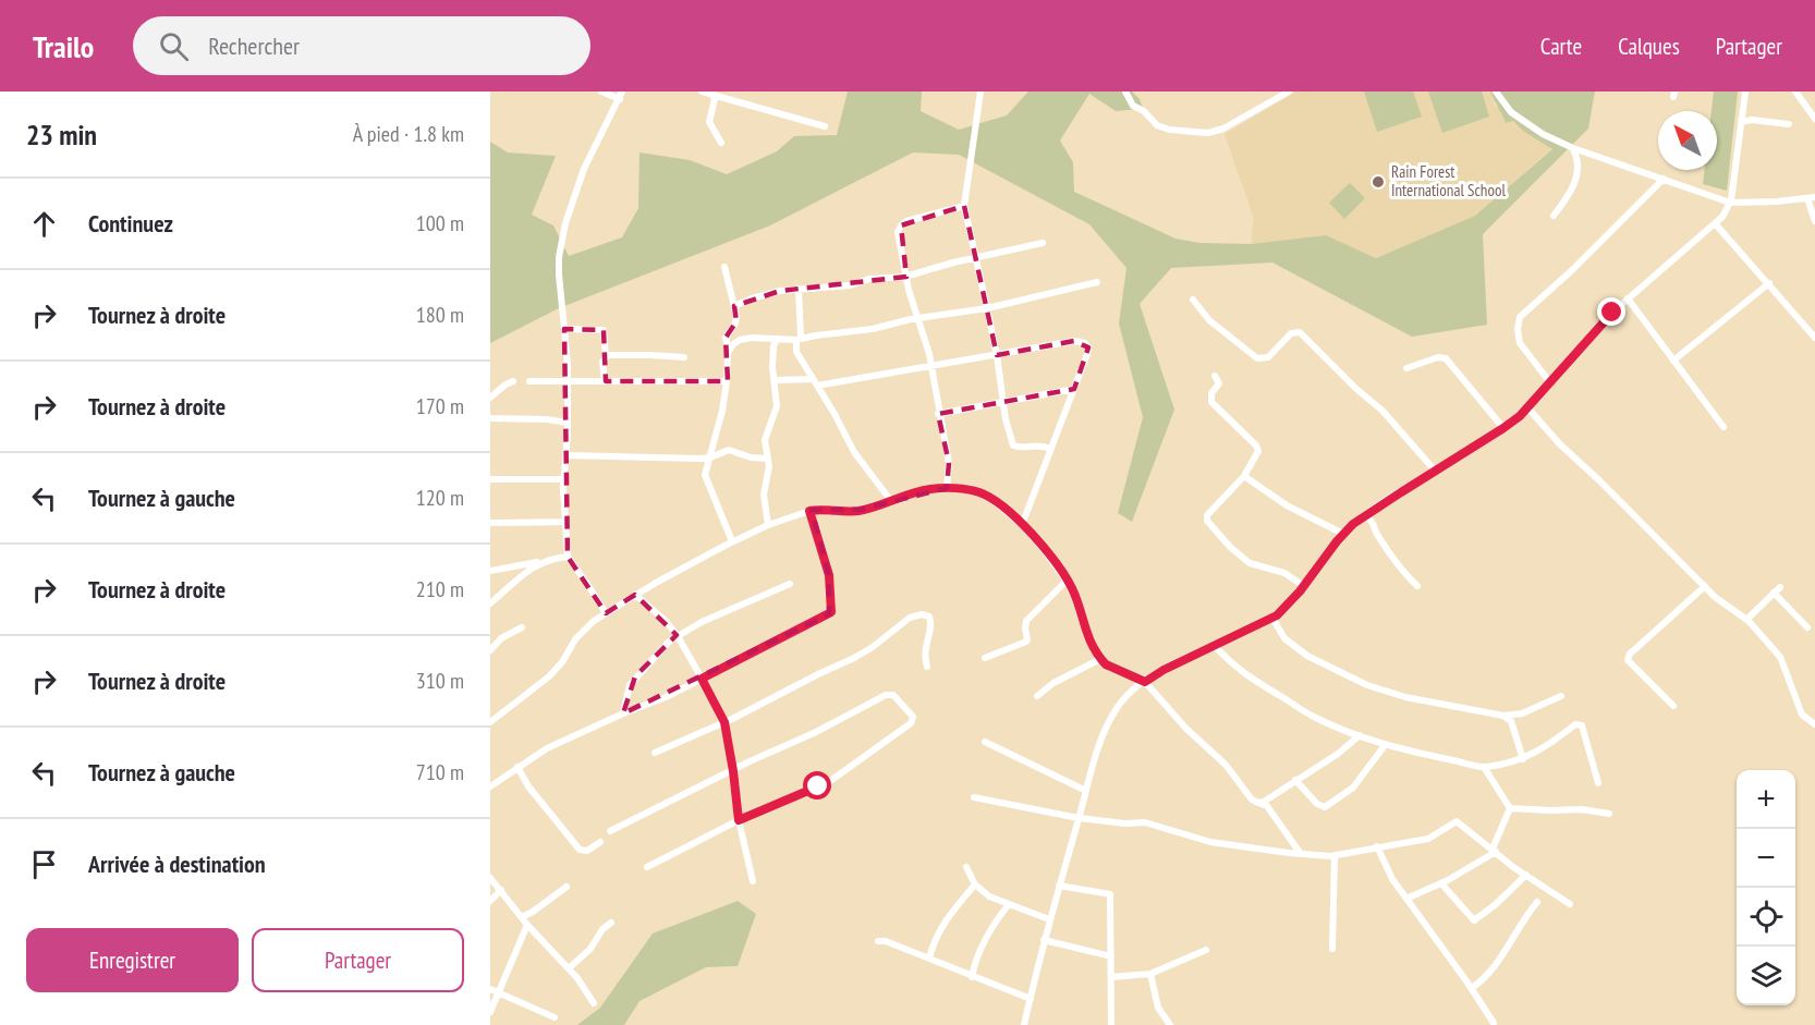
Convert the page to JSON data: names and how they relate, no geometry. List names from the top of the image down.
{
  "places": ["Rain Forest International School"],
  "north": "top left",
  "page": {
    "header": "Trailo",
    "search": "Rechercher",
    "nav": ["Carte", "Calques", "Partager"],
    "heading": ["23 min", "À pied · 1.8 km"],
    "list": [
      ["Continuez", "100 m"],
      ["Tournez à droite", "180 m"],
      ["Tournez à droite", "170 m"],
      ["Tournez à gauche", "120 m"],
      ["Tournez à droite", "210 m"],
      ["Tournez à droite", "310 m"],
      ["Tournez à gauche", "710 m"],
      "Arrivée à destination"
    ],
    "map_buttons": ["+", "−"],
    "buttons": ["Enregistrer", "Partager"]
  }
}
